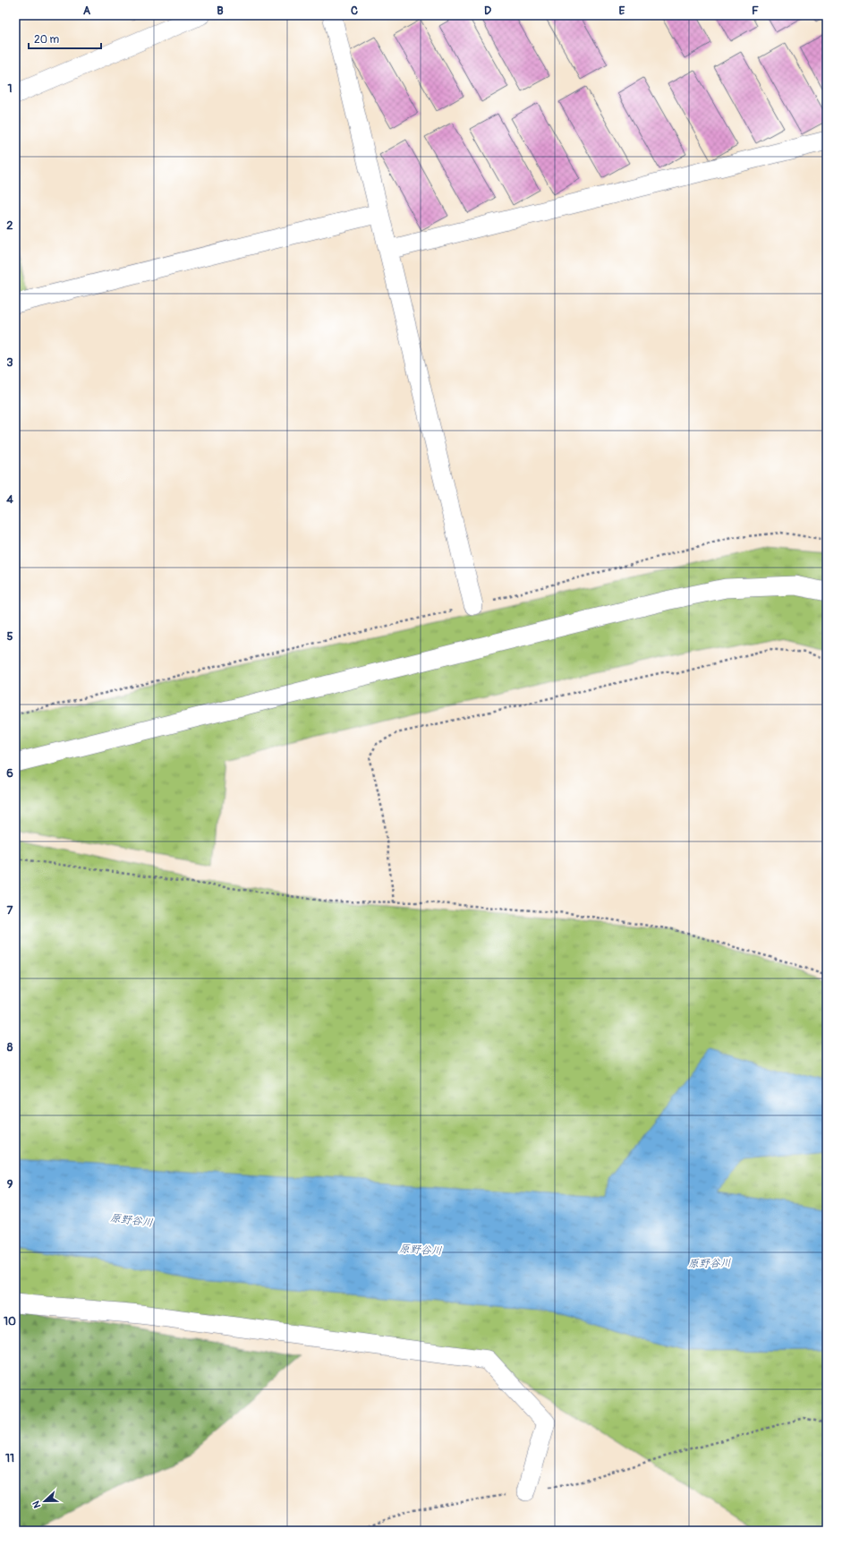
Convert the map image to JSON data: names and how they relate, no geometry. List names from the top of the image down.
{
  "water": ["原野谷川"],
  "scale_bar": "20 m",
  "north": "left",
  "grid": {
    "columns": [
      "A",
      "B",
      "C",
      "D",
      "E",
      "F"
    ],
    "rows": [
      "1",
      "2",
      "3",
      "4",
      "5",
      "6",
      "7",
      "8",
      "9",
      "10",
      "11"
    ]
  }
}
